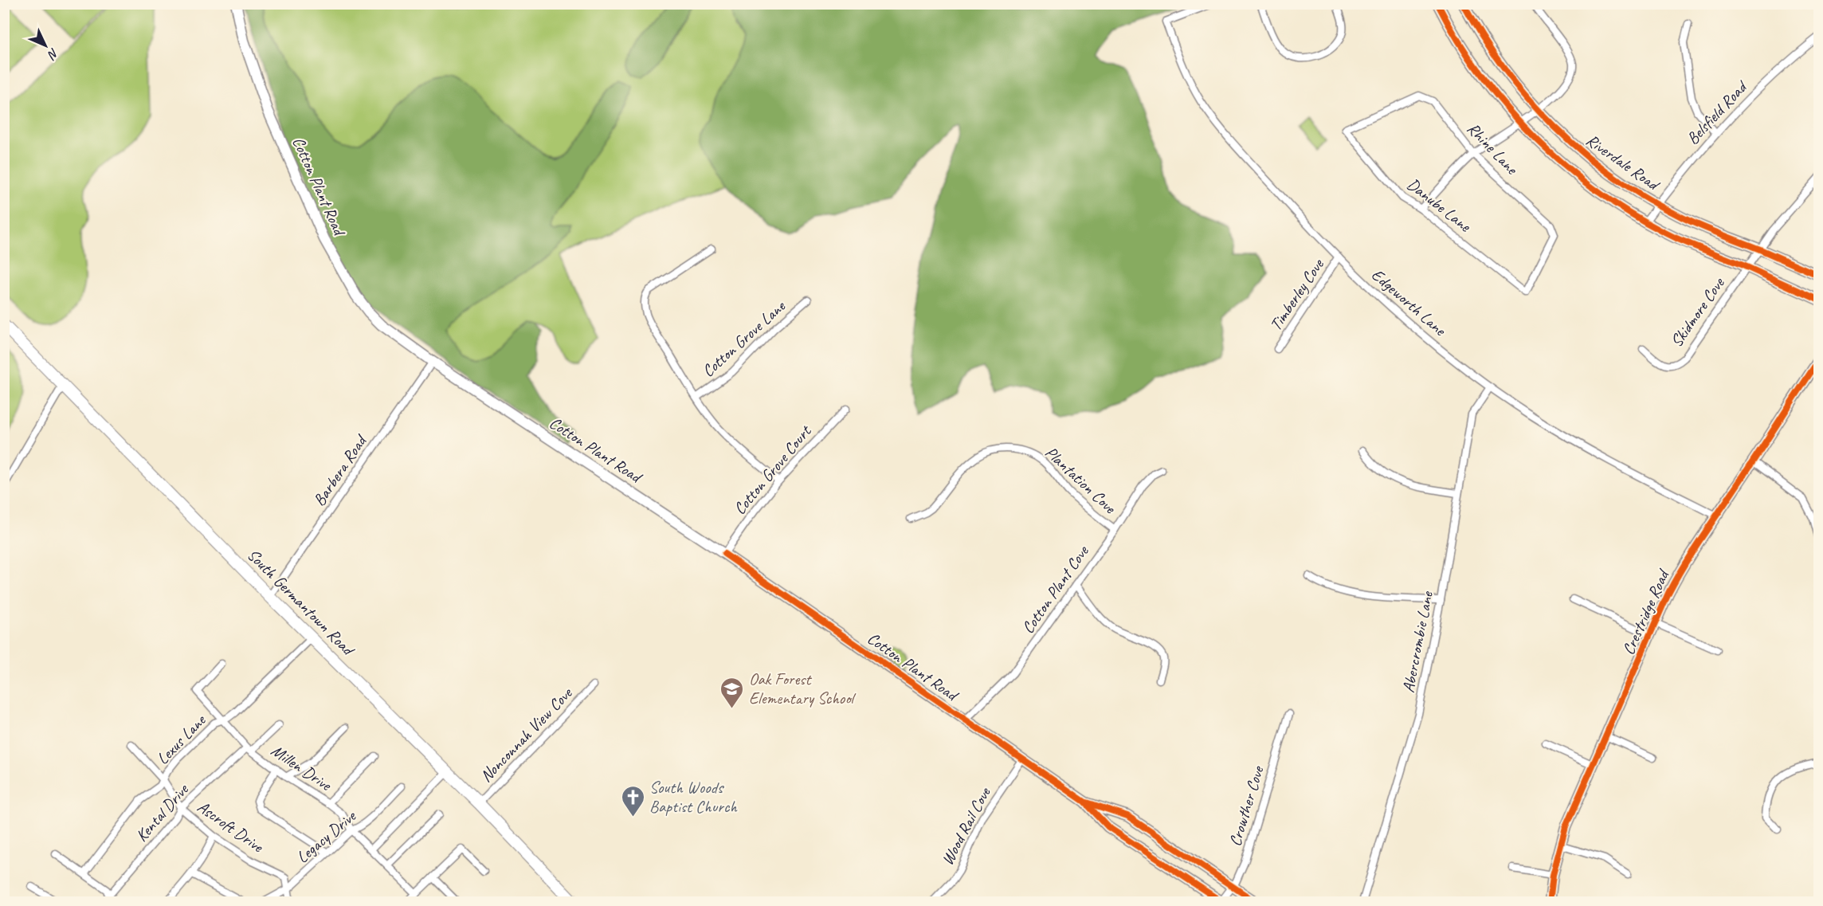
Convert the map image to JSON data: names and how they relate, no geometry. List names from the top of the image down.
{
  "streets": {
    "main road": ["South Germantown Road"],
    "street": [
      "Belsfield Road",
      "Rhine Lane",
      "Riverdale Road",
      "Cotton Plant Road",
      "Danube Lane",
      "Timberley Cove",
      "Edgeworth Lane",
      "Skidmore Cove",
      "Cotton Grove Lane",
      "Cotton Grove Court",
      "Barbera Road",
      "Plantation Cove",
      "Cotton Plant Cove",
      "Crestridge Road",
      "Abercrombie Lane",
      "Nonconnah View Cove",
      "Lexus Lane",
      "Millen Drive",
      "Crowther Cove",
      "Kental Drive",
      "Ascroft Drive",
      "Wood Rail Cove",
      "Legacy Drive"
    ]
  },
  "crossings": [
    ["Belsfield Road", "Riverdale Road"],
    ["Rhine Lane", "Danube Lane"],
    ["Cotton Plant Road", "Cotton Grove Court"],
    ["Cotton Plant Road", "Barbera Road"],
    ["Cotton Plant Road", "Cotton Plant Cove"],
    ["Cotton Plant Road", "Crowther Cove"],
    ["Cotton Plant Road", "Wood Rail Cove"],
    ["Timberley Cove", "Edgeworth Lane"],
    ["Edgeworth Lane", "Crestridge Road"],
    ["Edgeworth Lane", "Abercrombie Lane"],
    ["Barbera Road", "South Germantown Road"],
    ["Plantation Cove", "Cotton Plant Cove"],
    ["South Germantown Road", "Nonconnah View Cove"],
    ["South Germantown Road", "Lexus Lane"],
    ["Lexus Lane", "Millen Drive"],
    ["Lexus Lane", "Ascroft Drive"],
    ["Millen Drive", "Kental Drive"],
    ["Millen Drive", "Legacy Drive"],
    ["Kental Drive", "Ascroft Drive"],
    ["Ascroft Drive", "Legacy Drive"]
  ],
  "places": {
    "school or university": ["Oak Forest Elementary School"],
    "church": ["South Woods Baptist Church"]
  },
  "north": "bottom right"
}
